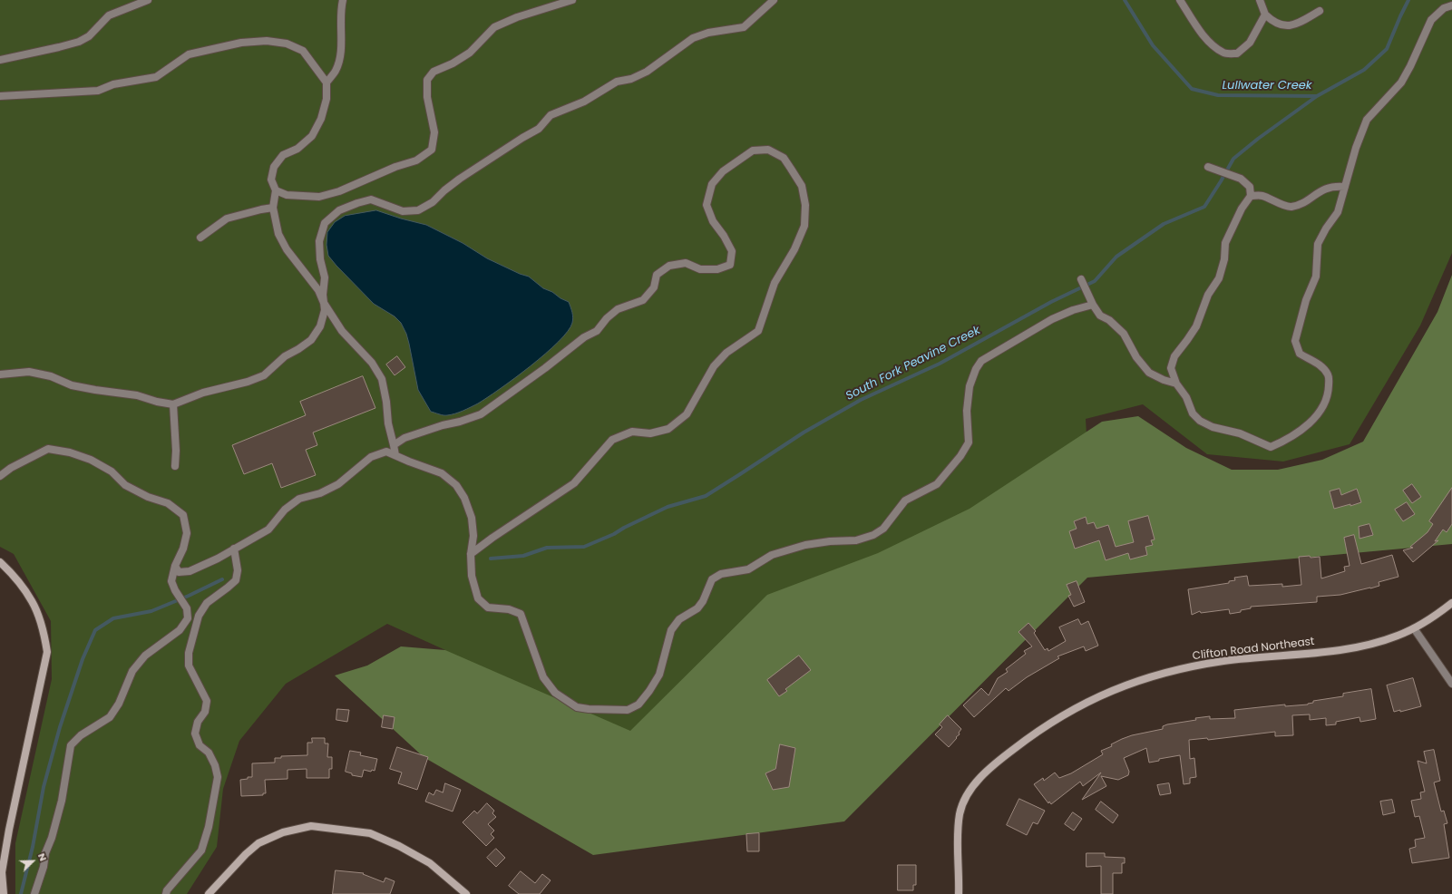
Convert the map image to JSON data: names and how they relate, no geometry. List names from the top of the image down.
{
  "streets": {
    "street": ["Clifton Road Northeast"]
  },
  "water": ["Lullwater Creek", "South Fork Peavine Creek"],
  "north": "top right"
}
